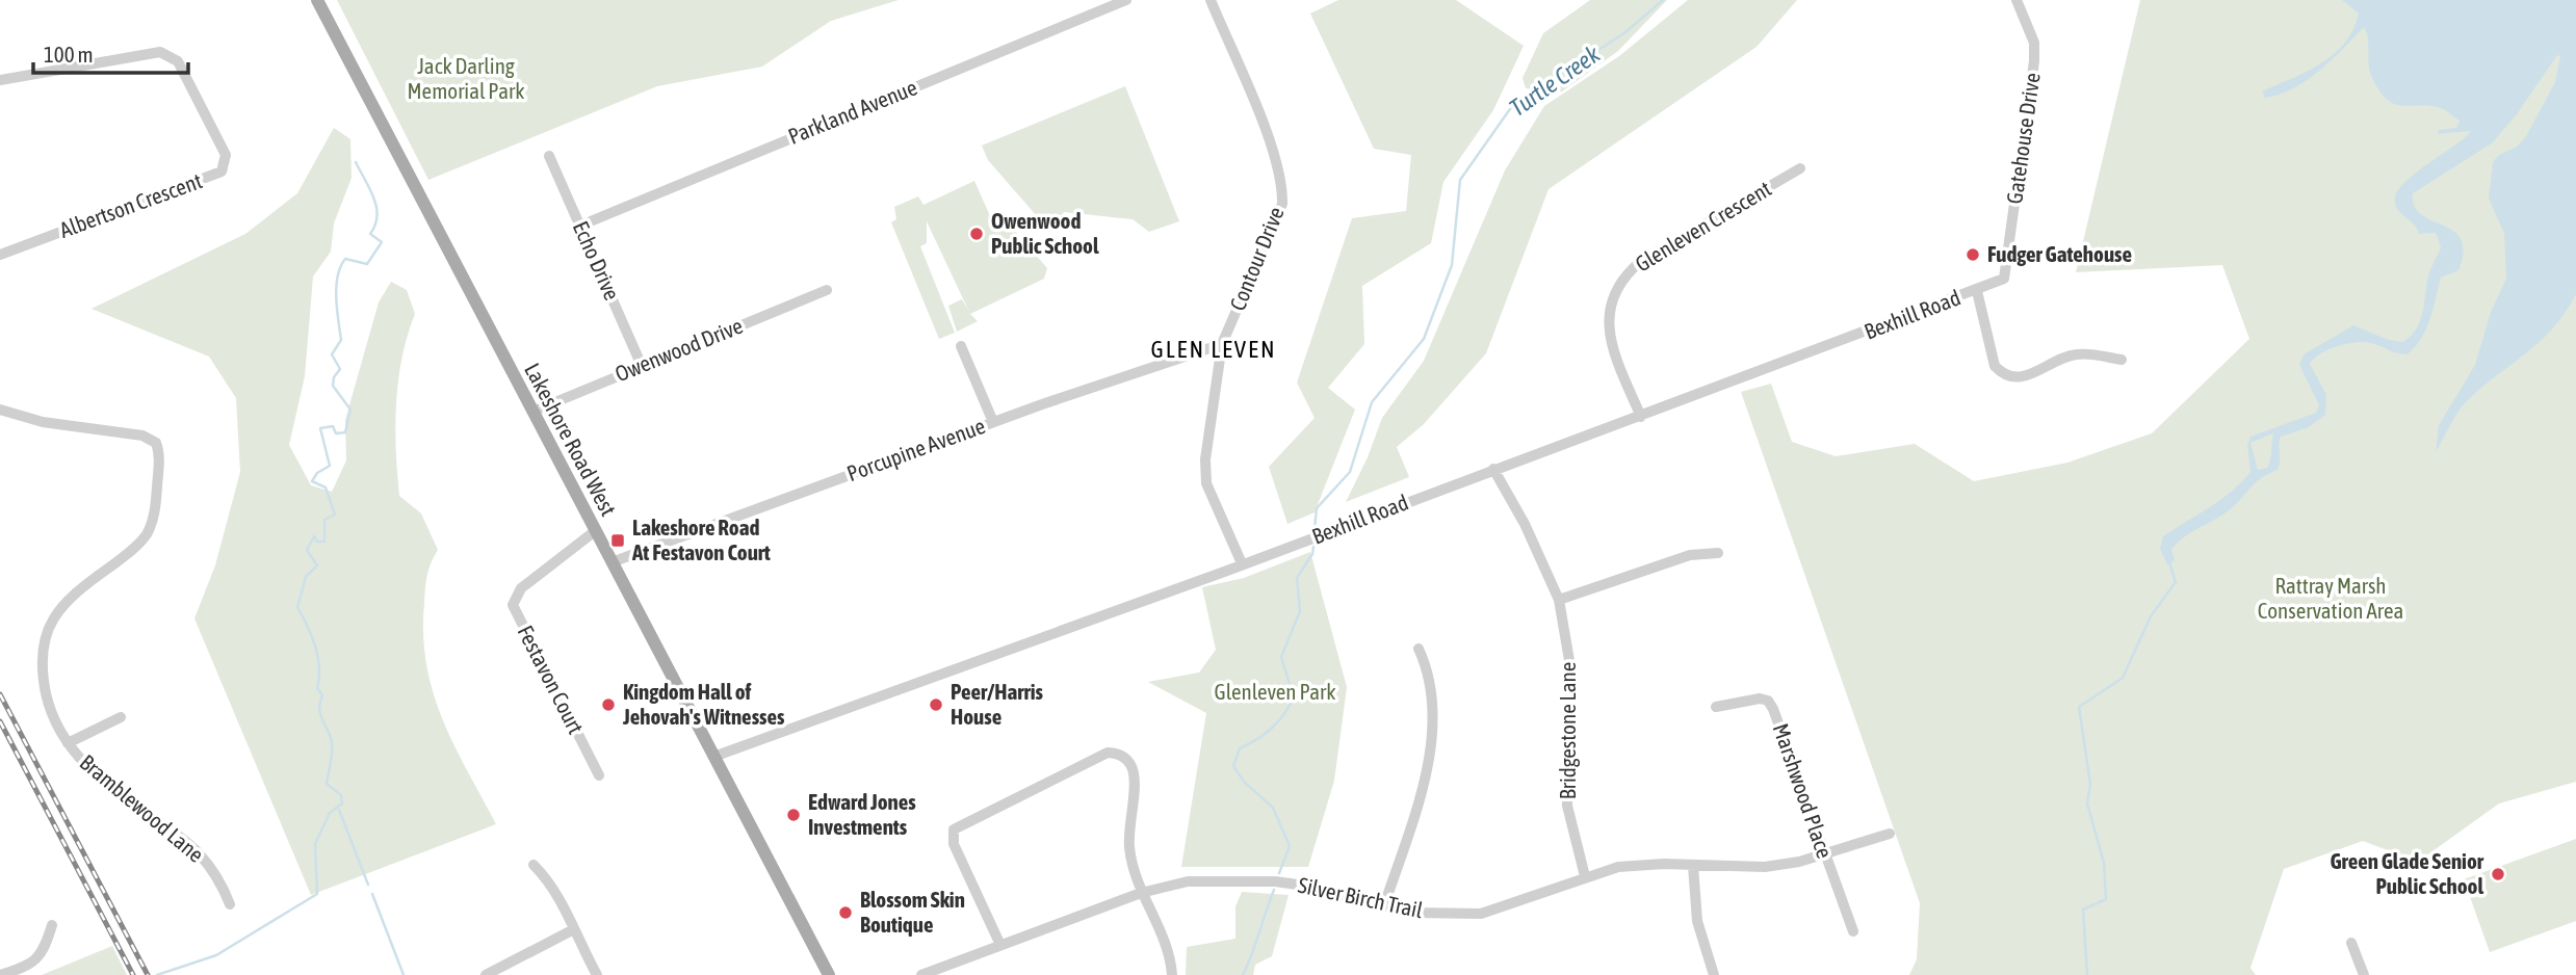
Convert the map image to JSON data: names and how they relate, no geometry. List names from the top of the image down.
{
  "streets": {
    "main road": ["Lakeshore Road West"],
    "street": [
      "Parkland Avenue",
      "Gatehouse Drive",
      "Albertson Crescent",
      "Glenleven Crescent",
      "Contour Drive",
      "Echo Drive",
      "Bexhill Road",
      "Owenwood Drive",
      "Porcupine Avenue",
      "Festavon Court",
      "Bridgestone Lane",
      "Marshwood Place",
      "Bramblewood Lane",
      "Silver Birch Trail"
    ]
  },
  "crossings": [
    ["Parkland Avenue", "Echo Drive"],
    ["Gatehouse Drive", "Bexhill Road"],
    ["Glenleven Crescent", "Bexhill Road"],
    ["Contour Drive", "Bexhill Road"],
    ["Contour Drive", "Porcupine Avenue"],
    ["Echo Drive", "Owenwood Drive"],
    ["Bexhill Road", "Lakeshore Road West"],
    ["Bexhill Road", "Bridgestone Lane"],
    ["Owenwood Drive", "Lakeshore Road West"],
    ["Lakeshore Road West", "Porcupine Avenue"],
    ["Lakeshore Road West", "Festavon Court"],
    ["Bridgestone Lane", "Silver Birch Trail"],
    ["Marshwood Place", "Silver Birch Trail"]
  ],
  "districts": ["GLEN LEVEN"],
  "water": ["Turtle Creek"],
  "parks": ["Jack Darling Memorial Park", "Rattray Marsh Conservation Area", "Glenleven Park"],
  "places": {
    "other": [
      "Owenwood Public School",
      "Fudger Gatehouse",
      "Kingdom Hall of Jehovah's Witnesses",
      "Peer/Harris House",
      "Edward Jones Investments",
      "Green Glade Senior Public School",
      "Blossom Skin Boutique"
    ],
    "transit": ["Lakeshore Road At Festavon Court"]
  },
  "scale_bar": "100 m"
}
